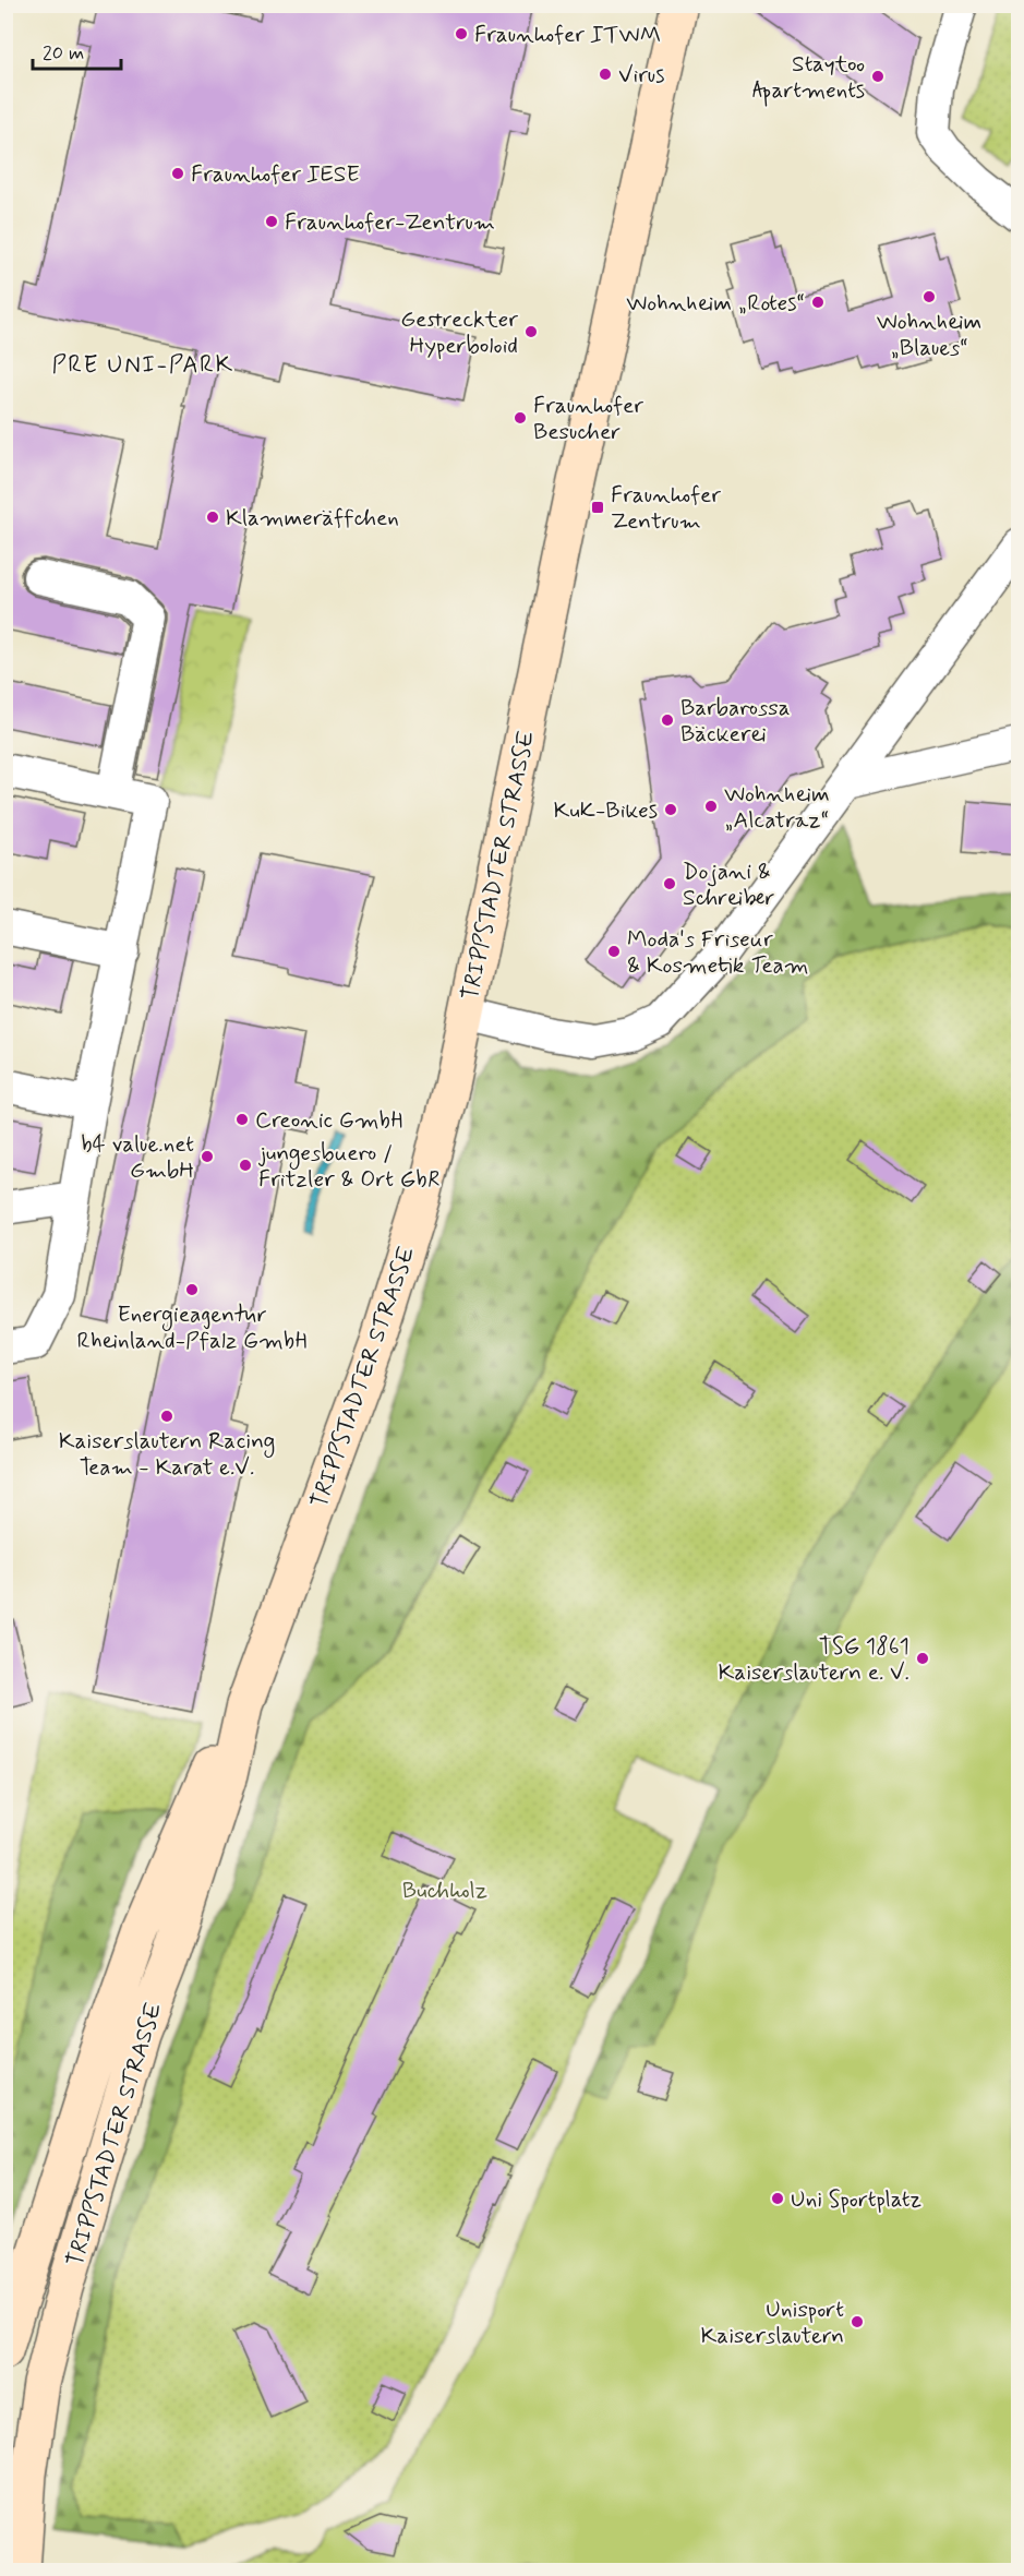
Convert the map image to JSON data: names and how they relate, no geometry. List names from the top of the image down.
{
  "streets": {
    "main road": ["TRIPPSTADTER STRASSE"]
  },
  "districts": ["PRE UNI-PARK"],
  "parks": ["Buchholz"],
  "places": {
    "other": [
      "Fraunhofer ITWM",
      "Virus",
      "Staytoo Apartments",
      "Fraunhofer IESE",
      "Fraunhofer-Zentrum",
      "Wohnheim „Blaues“",
      "Wohnheim „Rotes“",
      "Gestreckter Hyperboloid",
      "Fraunhofer Besucher",
      "Klammeräffchen",
      "Barbarossa Bäckerei",
      "Wohnheim „Alcatraz“",
      "KuK-Bikes",
      "Dojani & Schreiber",
      "Moda's Friseur & Kosmetik Team",
      "Creonic GmbH",
      "b4 value.net GmbH",
      "jungesbuero / Fritzler & Ort GbR",
      "Energieagentur Rheinland-Pfalz GmbH",
      "Kaiserslautern Racing Team - Karat e.V.",
      "TSG 1861 Kaiserslautern e. V.",
      "Uni Sportplatz",
      "Unisport Kaiserslautern"
    ],
    "transit": ["Fraunhofer Zentrum"]
  },
  "scale_bar": "20 m"
}
